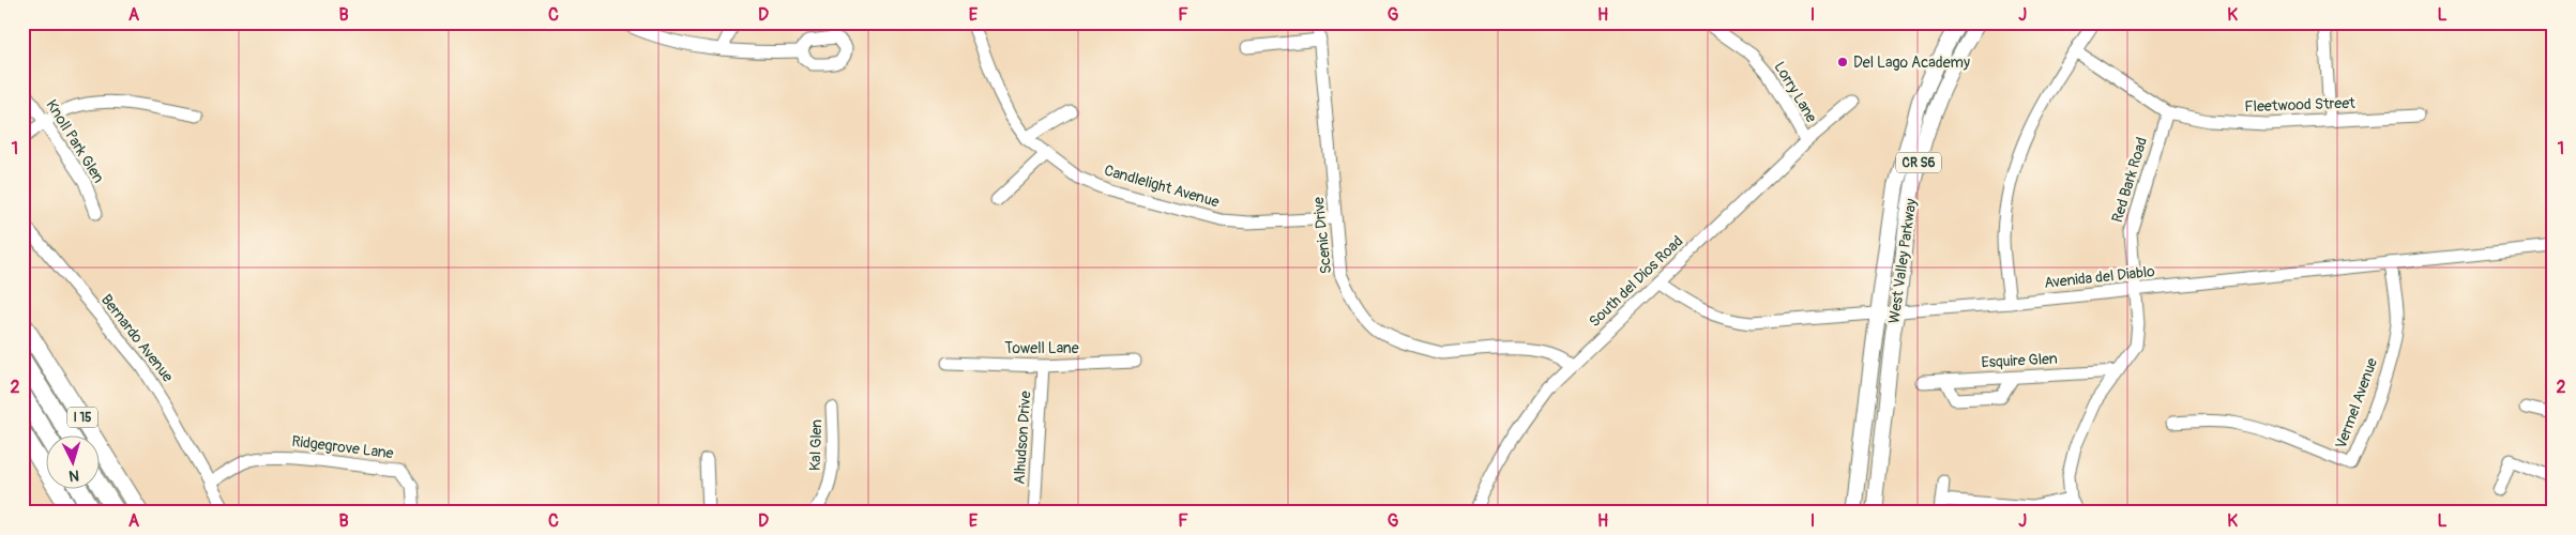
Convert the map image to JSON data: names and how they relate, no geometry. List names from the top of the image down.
{
  "streets": {
    "highway": ["I 15"],
    "main road": ["CR S6", "West Valley Parkway"],
    "street": [
      "Lorry Lane",
      "Fleetwood Street",
      "Knoll Park Glen",
      "Red Bark Road",
      "Candlelight Avenue",
      "Scenic Drive",
      "Avenida del Diablo",
      "South del Dios Road",
      "Bernardo Avenue",
      "Towell Lane",
      "Esquire Glen",
      "Vermel Avenue",
      "Alhudson Drive",
      "Kal Glen",
      "Ridgegrove Lane"
    ]
  },
  "crossings": [
    ["Lorry Lane", "South del Dios Road"],
    ["Fleetwood Street", "Red Bark Road"],
    ["Red Bark Road", "Avenida del Diablo"],
    ["Red Bark Road", "Esquire Glen"],
    ["Candlelight Avenue", "Scenic Drive"],
    ["Scenic Drive", "South del Dios Road"],
    ["West Valley Parkway", "Avenida del Diablo"],
    ["Avenida del Diablo", "South del Dios Road"],
    ["Avenida del Diablo", "Vermel Avenue"],
    ["Bernardo Avenue", "Ridgegrove Lane"],
    ["Towell Lane", "Alhudson Drive"]
  ],
  "places": ["Del Lago Academy"],
  "north": "bottom",
  "grid": {
    "columns": [
      "A",
      "B",
      "C",
      "D",
      "E",
      "F",
      "G",
      "H",
      "I",
      "J",
      "K",
      "L"
    ],
    "rows": ["1", "2"]
  }
}
